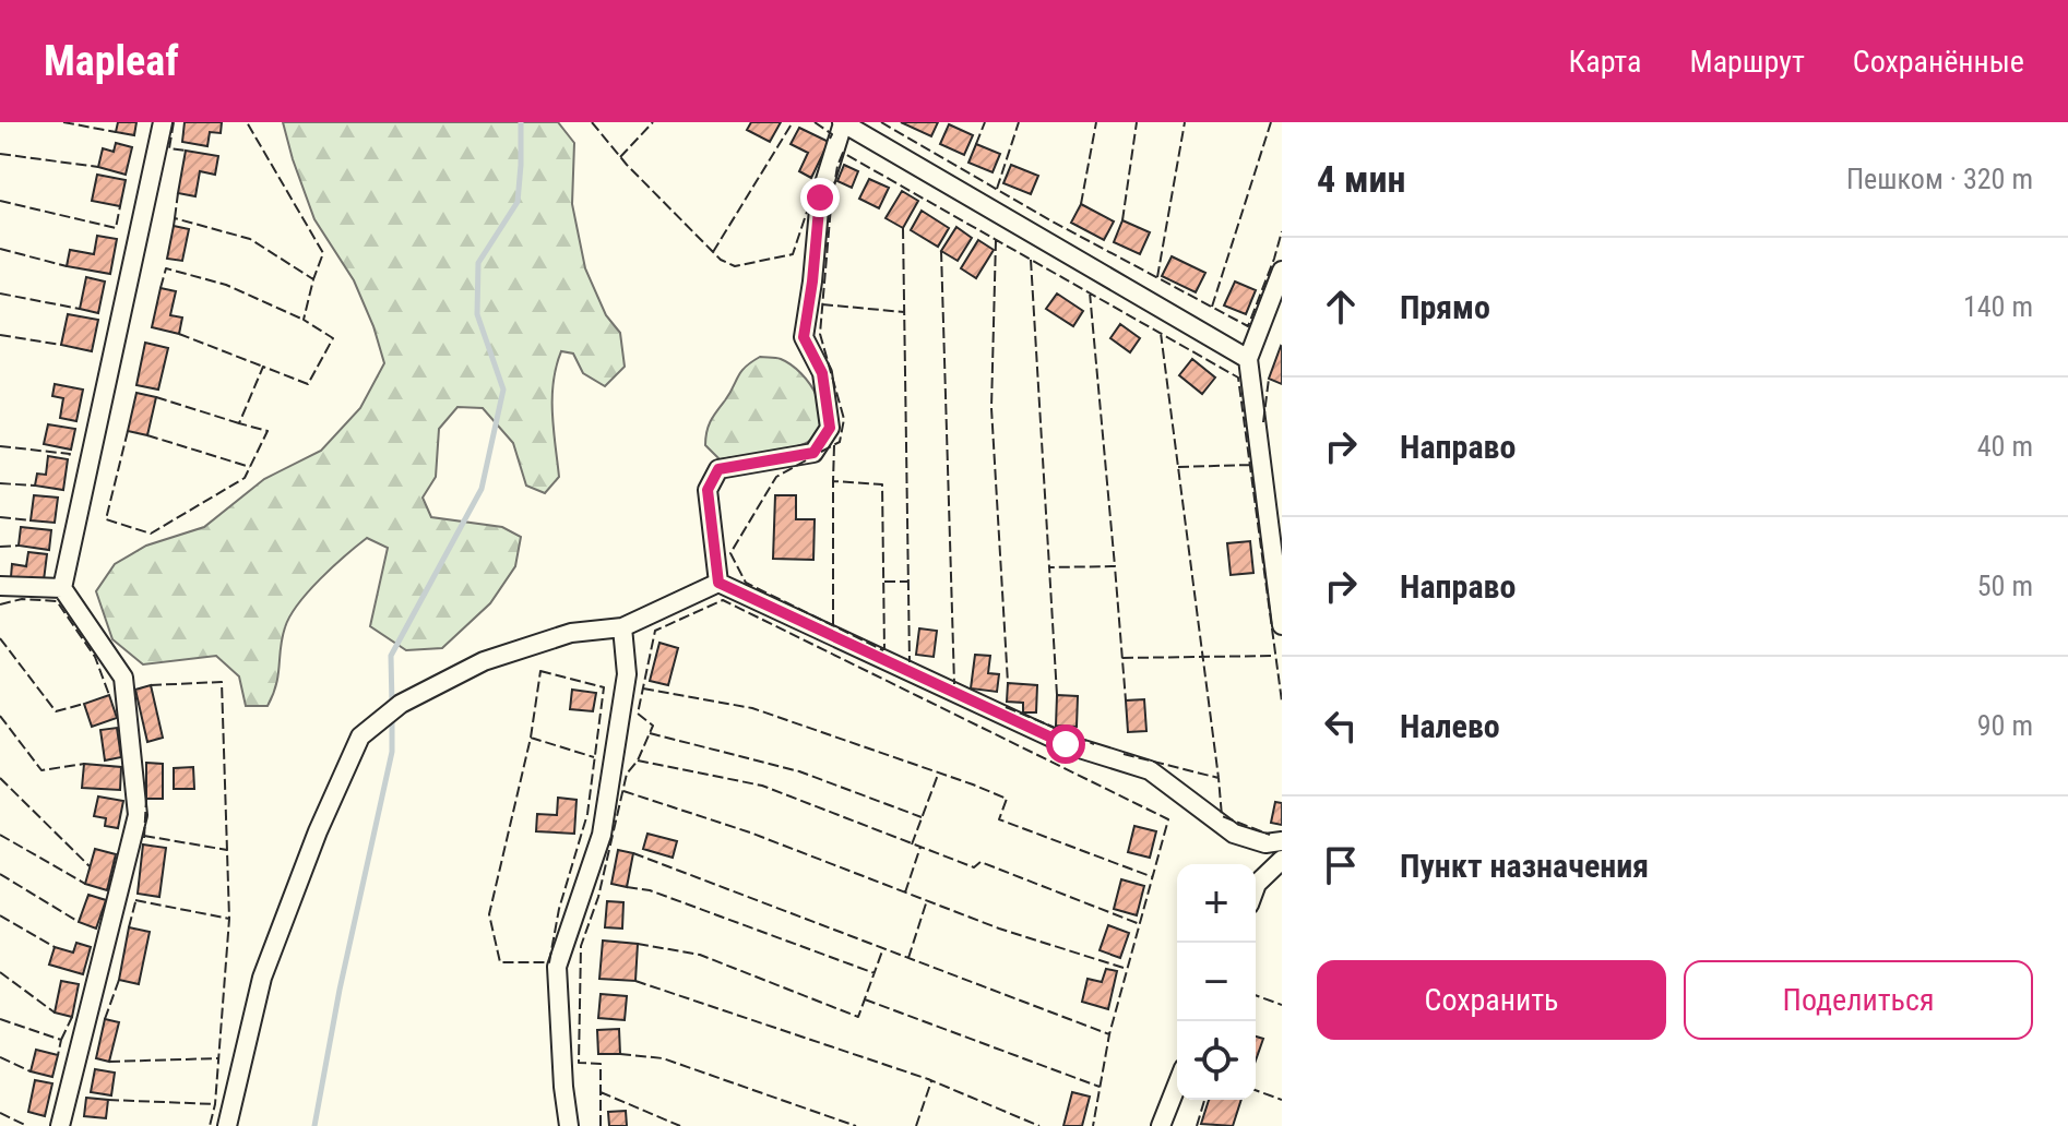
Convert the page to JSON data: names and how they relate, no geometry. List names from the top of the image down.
{
  "page": {
    "header": "Mapleaf",
    "nav": ["Карта", "Маршрут", "Сохранённые"],
    "heading": ["4 мин", "Пешком · 320 m"],
    "list": [
      ["Прямо", "140 m"],
      ["Направо", "40 m"],
      ["Направо", "50 m"],
      ["Налево", "90 m"],
      "Пункт назначения"
    ],
    "map_buttons": ["+", "−"],
    "buttons": ["Сохранить", "Поделиться"]
  }
}
